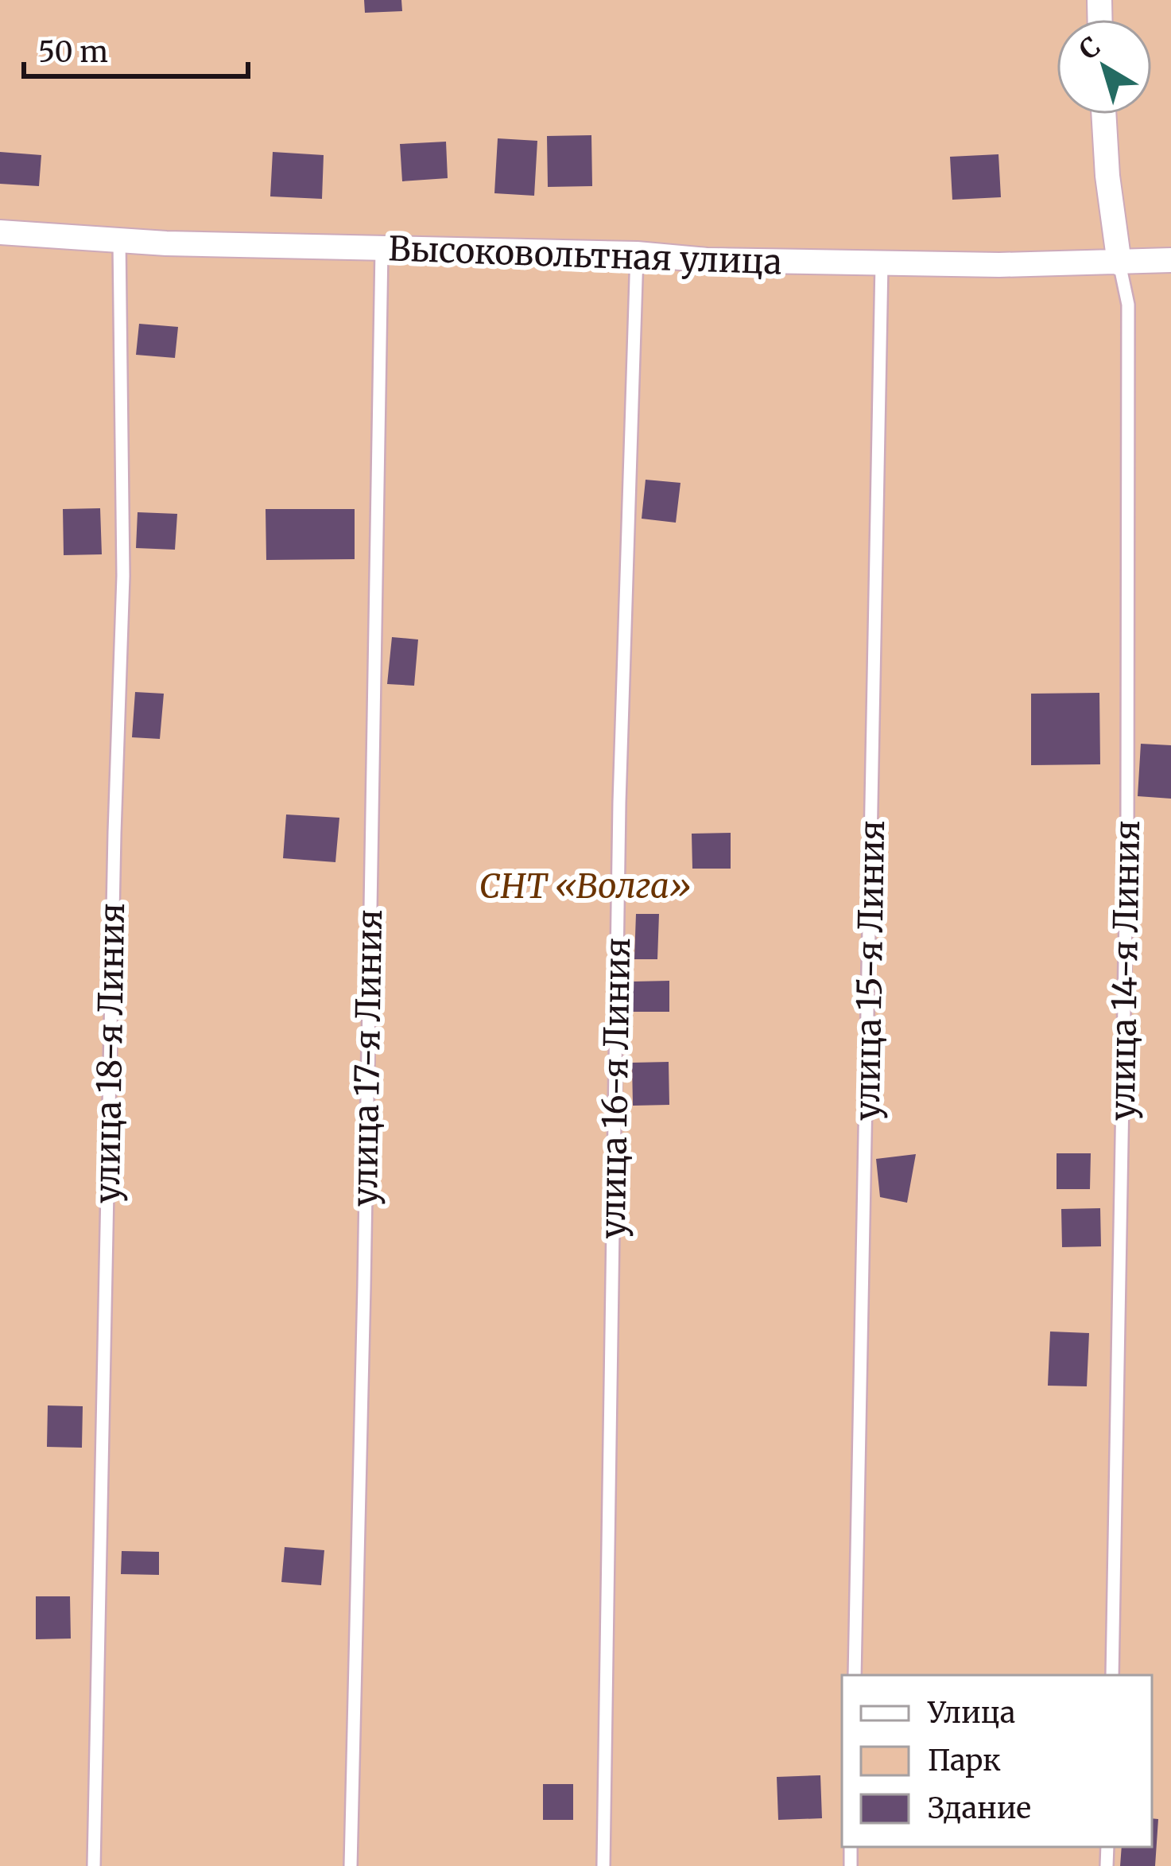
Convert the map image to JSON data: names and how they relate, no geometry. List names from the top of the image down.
{
  "streets": {
    "street": ["Высоковольтная улица"],
    "lane": [
      "улица 15-я Линия",
      "улица 14-я Линия",
      "улица 18-я Линия",
      "улица 17-я Линия",
      "улица 16-я Линия"
    ]
  },
  "crossings": [
    ["Высоковольтная улица", "улица 15-я Линия"],
    ["Высоковольтная улица", "улица 14-я Линия"],
    ["Высоковольтная улица", "улица 18-я Линия"],
    ["Высоковольтная улица", "улица 17-я Линия"],
    ["Высоковольтная улица", "улица 16-я Линия"]
  ],
  "parks": ["СНТ «Волга»"],
  "legend": ["Улица", "Парк", "Здание"],
  "scale_bar": "50 m",
  "north": "top left"
}
